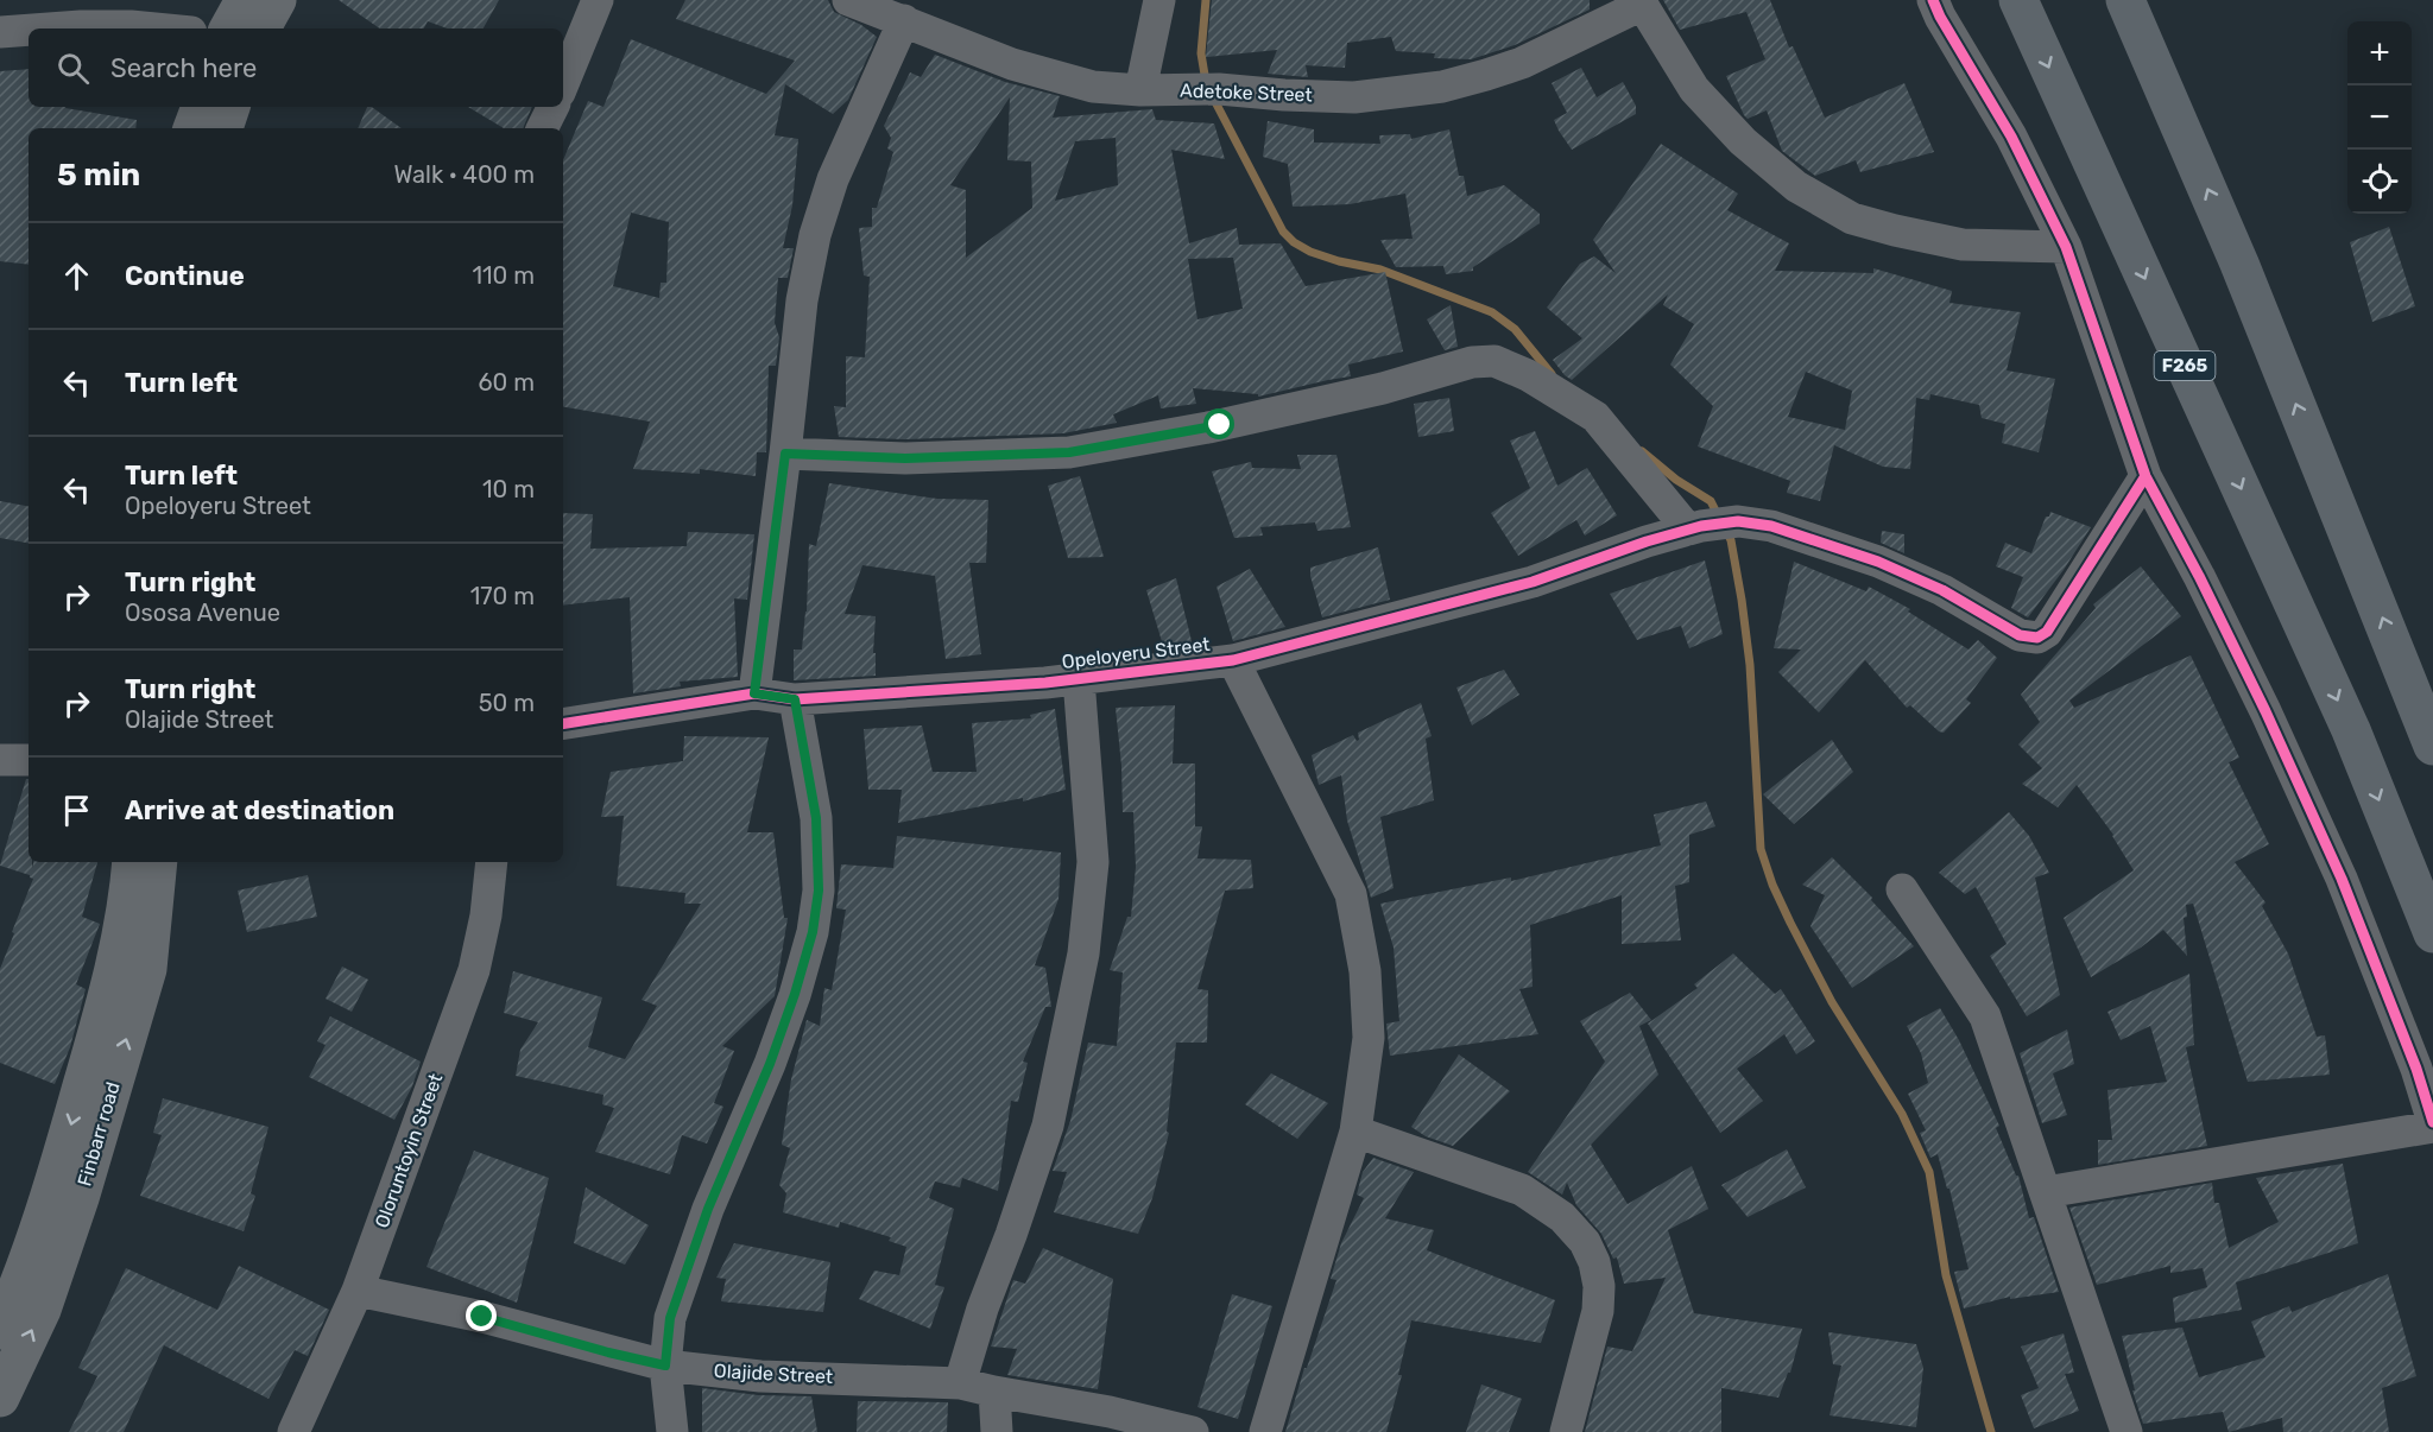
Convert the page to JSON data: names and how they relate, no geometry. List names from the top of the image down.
{
  "streets": {
    "highway": ["F265"],
    "main road": ["Finbarr road"],
    "street": [
      "Adetoke Street",
      "Opeloyeru Street",
      "Oloruntoyin Street",
      "Olajide Street"
    ]
  },
  "crossings": [
    ["Oloruntoyin Street", "Olajide Street"]
  ],
  "page": {
    "map_buttons": ["+", "−"],
    "search": "Search here",
    "heading": ["5 min", "Walk · 400 m"],
    "list": [
      ["Continue", "110 m"],
      ["Turn left", "60 m"],
      ["Turn left", "Opeloyeru Street", "10 m"],
      ["Turn right", "Ososa Avenue", "170 m"],
      ["Turn right", "Olajide Street", "50 m"],
      "Arrive at destination"
    ]
  }
}
